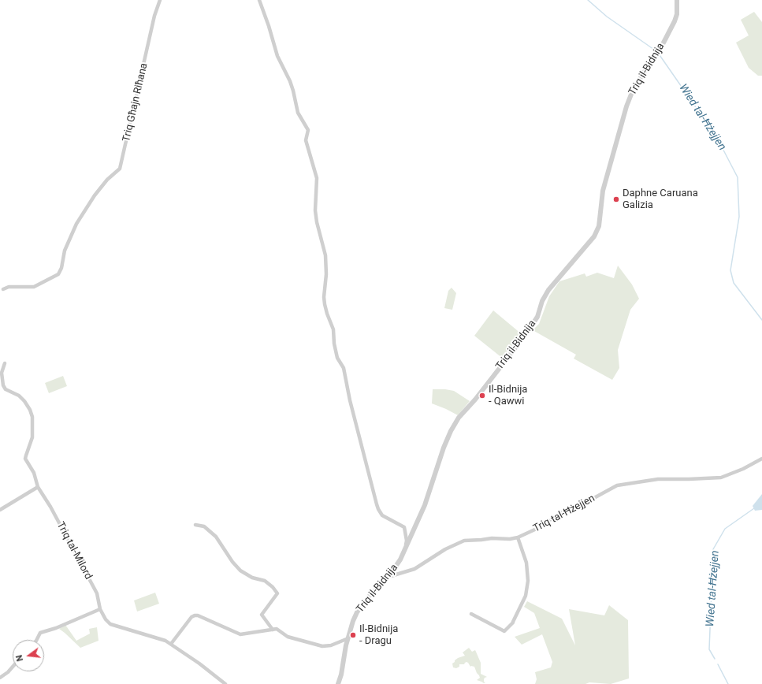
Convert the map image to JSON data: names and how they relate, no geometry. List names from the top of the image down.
{
  "streets": {
    "street": [
      "Triq il-Bidnija",
      "Triq Għajn Riħana",
      "Triq tal-Ħżejjen",
      "Triq tal-Milord"
    ]
  },
  "crossings": [
    ["Triq il-Bidnija", "Triq tal-Ħżejjen"]
  ],
  "water": ["Wied tal-Ħżejjen"],
  "places": ["Daphne Caruana Galizia", "Il-Bidnija - Qawwi", "Il-Bidnija - Dragu"],
  "north": "left"
}
